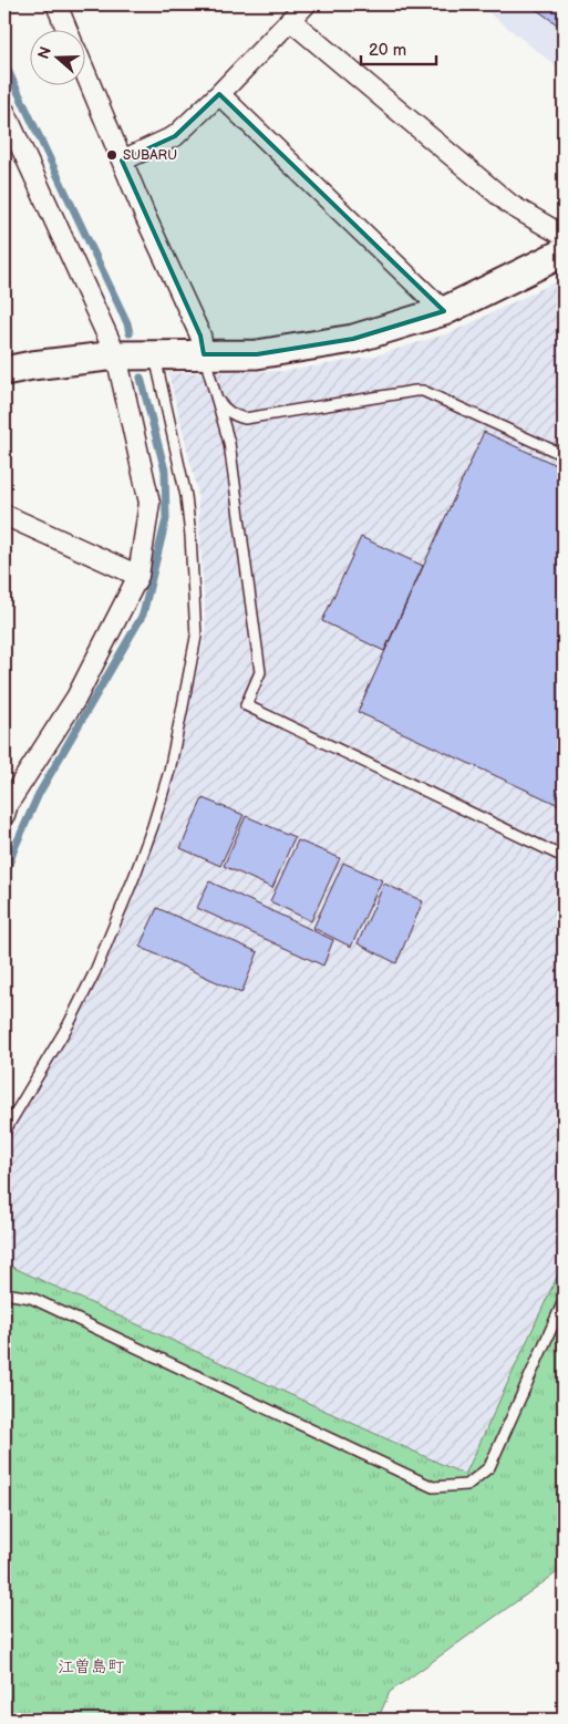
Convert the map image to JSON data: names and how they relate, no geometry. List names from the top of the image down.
{
  "districts": ["江曽島町"],
  "places": ["SUBARU"],
  "scale_bar": "20 m",
  "north": "left"
}
